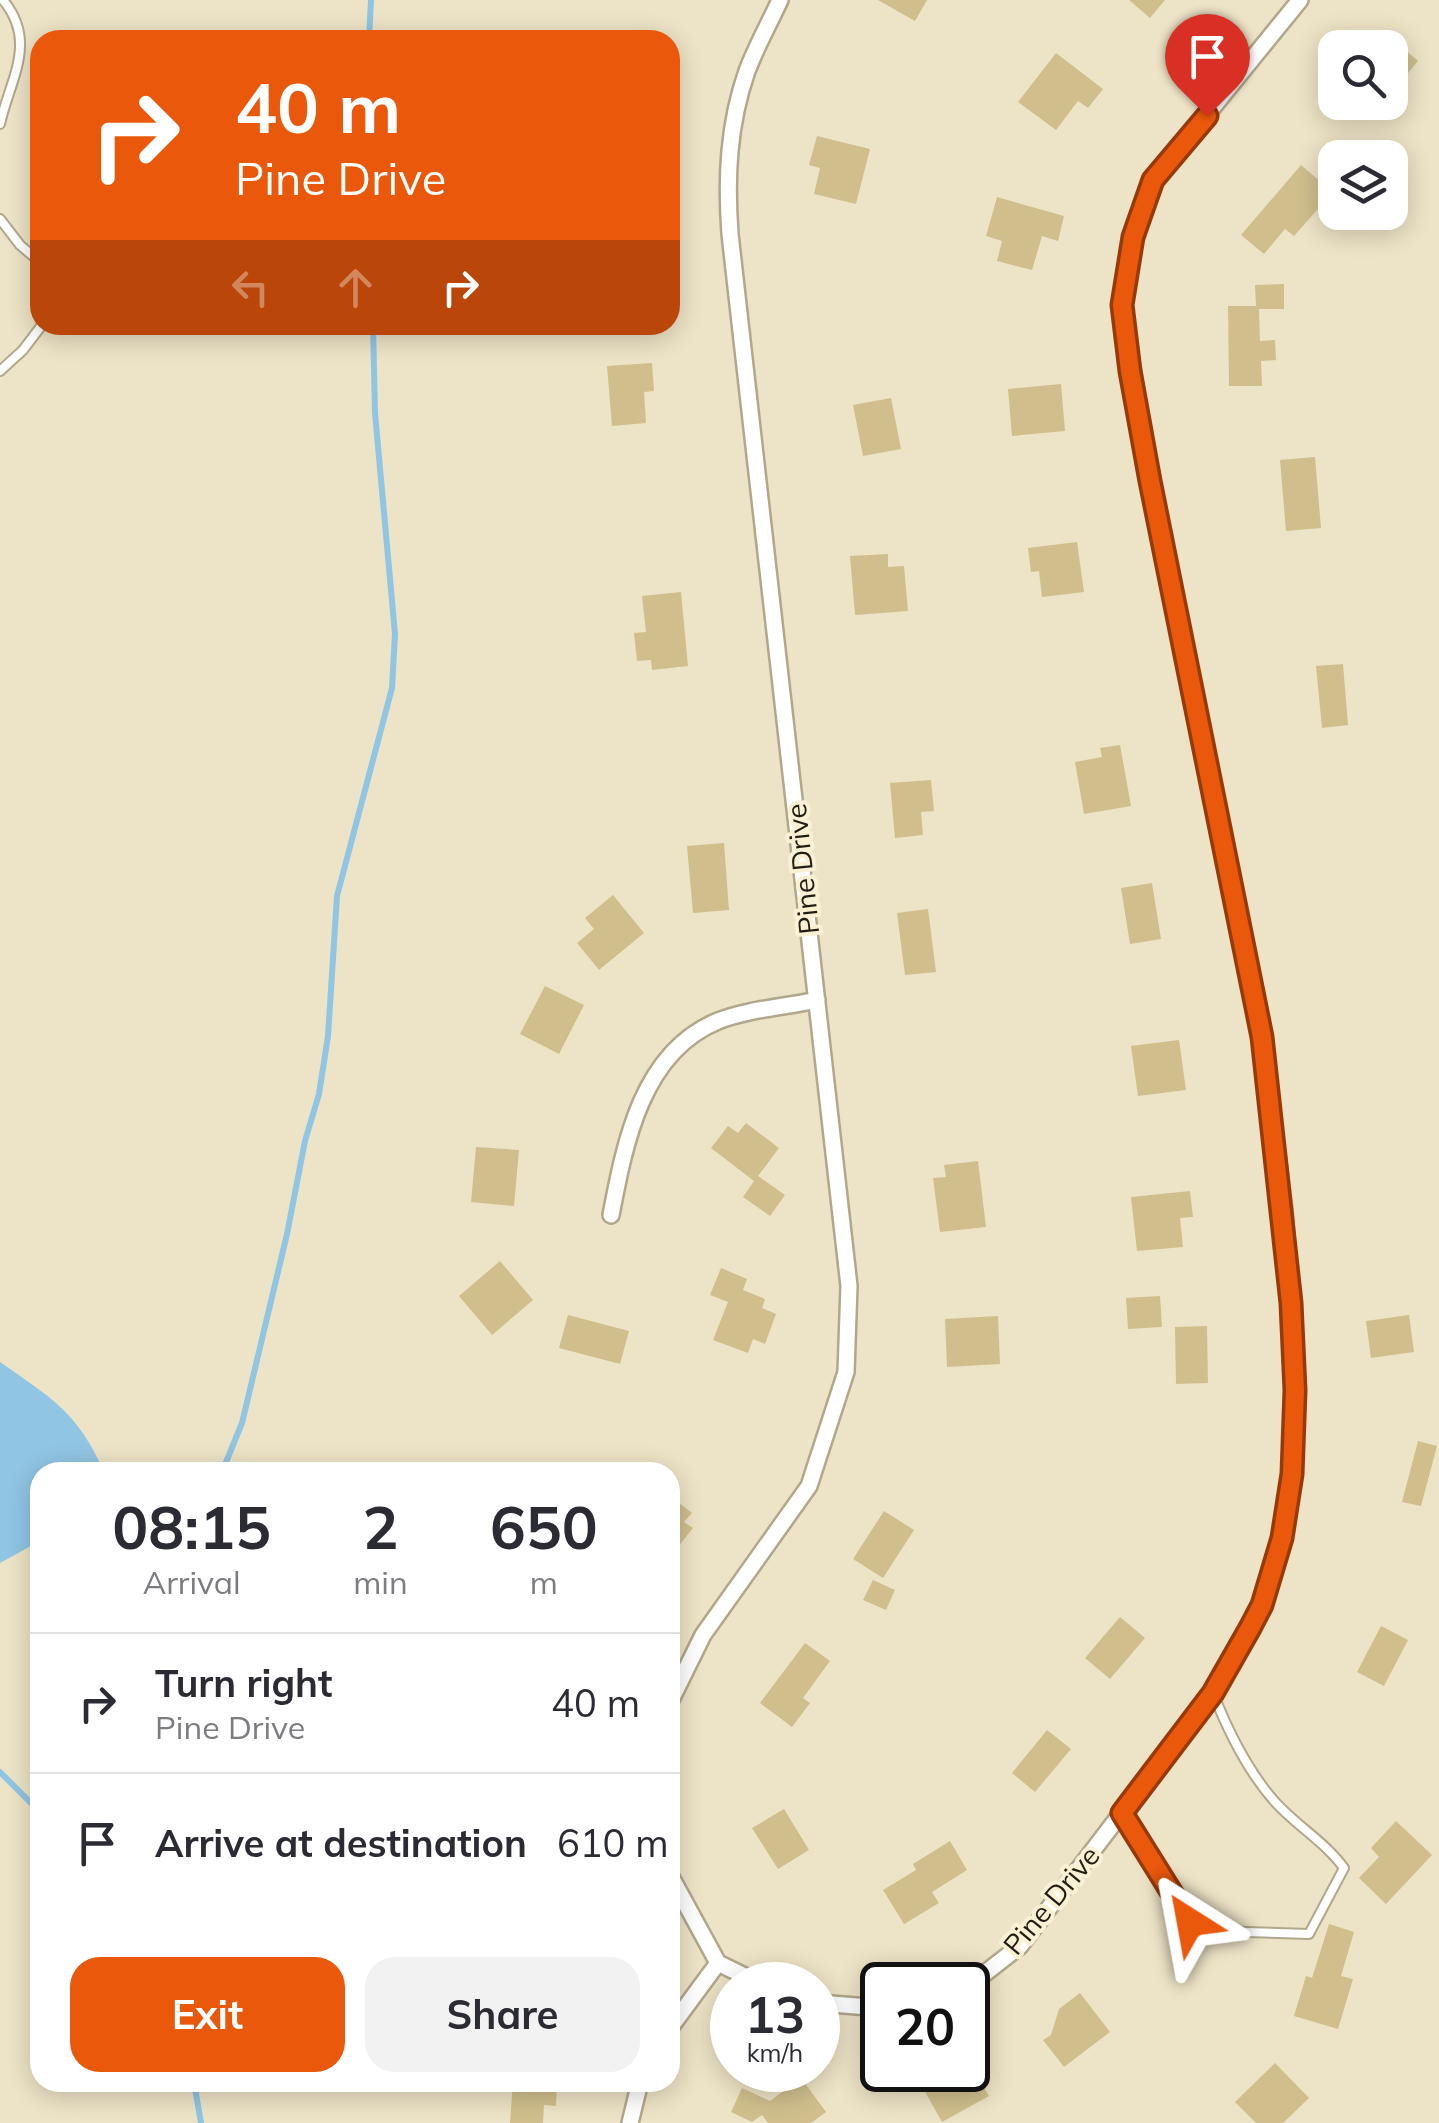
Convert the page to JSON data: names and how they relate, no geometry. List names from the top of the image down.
{
  "streets": {
    "street": ["Pine Drive"]
  },
  "page": {
    "turn": ["40 m", "Pine Drive"],
    "eta": [
      "08:15",
      "Arrival",
      "2",
      "min",
      "650",
      "m"
    ],
    "list": [
      {
        "name": "Turn right",
        "note": "Pine Drive",
        "value": "40 m"
      },
      {
        "name": "Arrive at destination",
        "value": "610 m"
      }
    ],
    "buttons": ["Exit", "Share"],
    "speed": "13 km/h",
    "limit": "20"
  }
}
